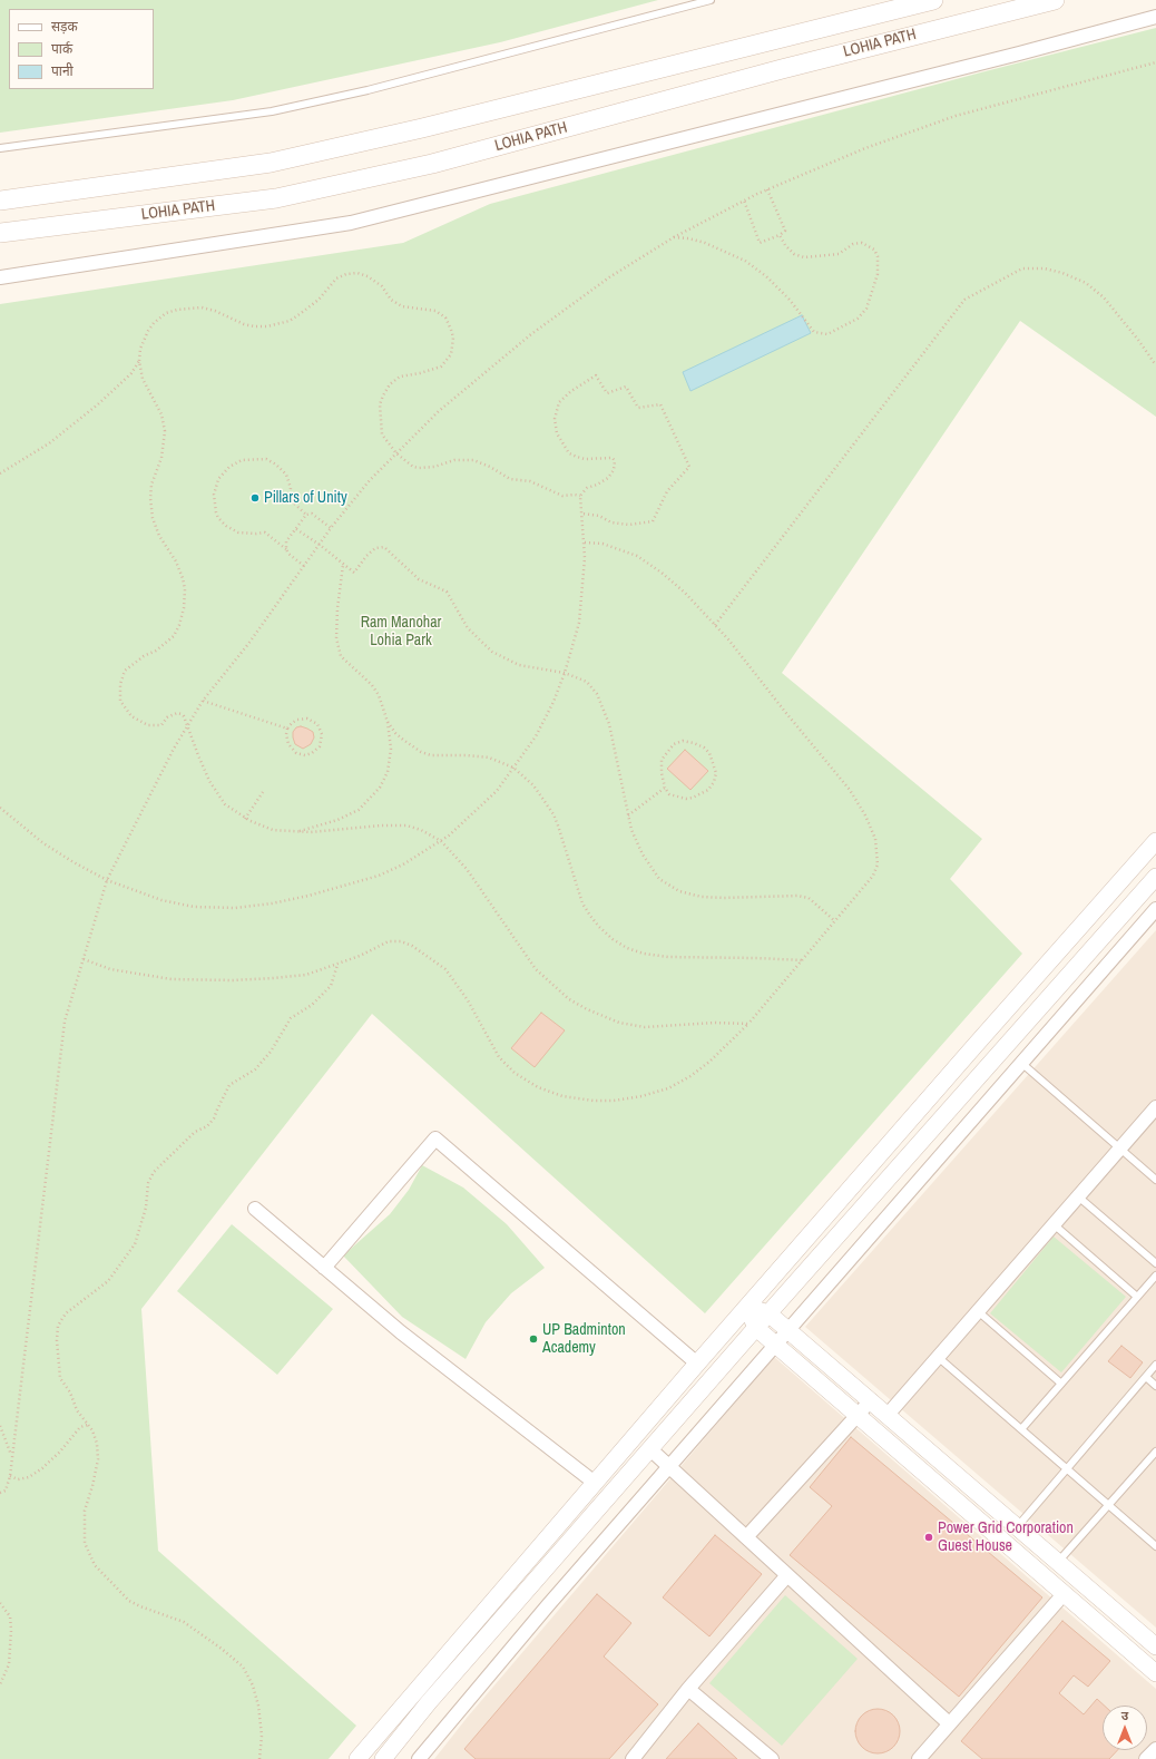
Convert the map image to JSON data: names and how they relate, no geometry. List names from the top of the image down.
{
  "streets": {
    "main road": ["LOHIA PATH"]
  },
  "parks": ["Ram Manohar Lohia Park"],
  "places": ["Pillars of Unity", "UP Badminton Academy", "Power Grid Corporation Guest House"],
  "legend": ["सड़क", "पार्क", "पानी"],
  "north": "top"
}
